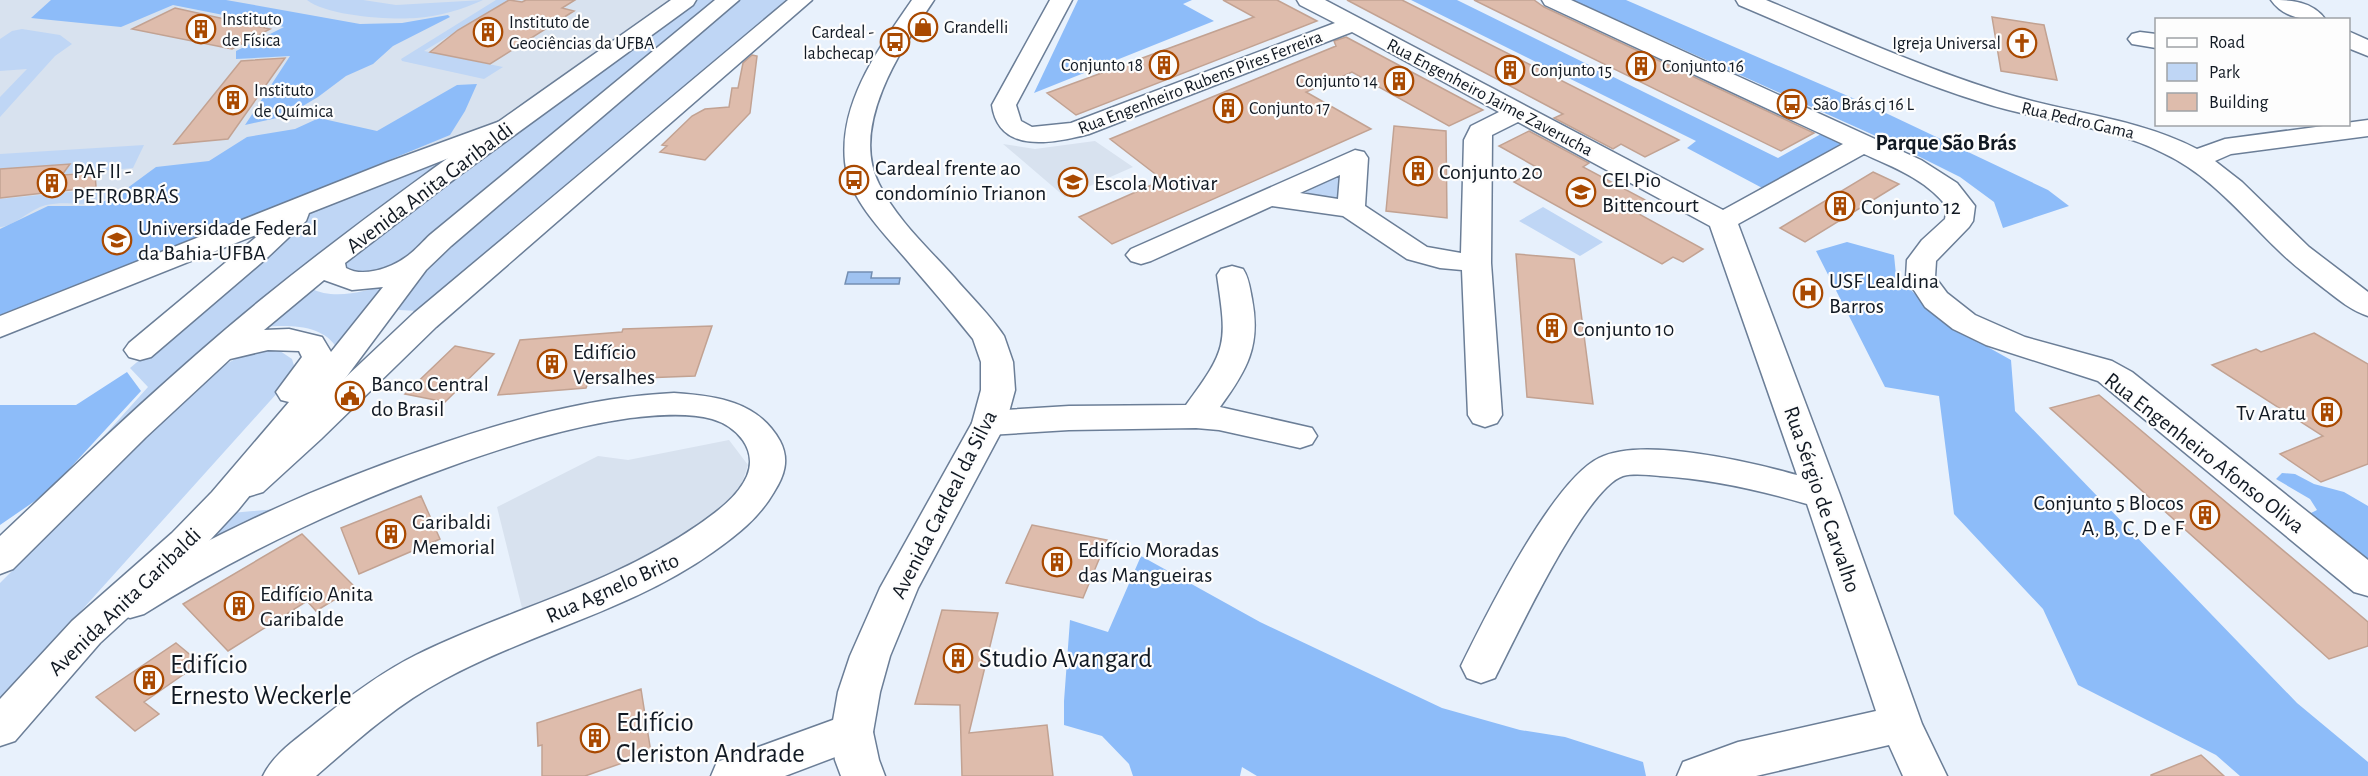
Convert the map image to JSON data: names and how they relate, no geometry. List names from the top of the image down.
{
  "streets": {
    "street": [
      "Rua Engenheiro Rubens Pires Ferreira",
      "Rua Engenheiro Jaime Zaverucha",
      "Rua Pedro Gama",
      "Avenida Anita Garibaldi",
      "Rua Engenheiro Afonso Oliva",
      "Rua Sérgio de Carvalho",
      "Avenida Cardeal da Silva",
      "Rua Agnelo Brito"
    ]
  },
  "crossings": [
    ["Rua Engenheiro Rubens Pires Ferreira", "Rua Engenheiro Jaime Zaverucha"],
    ["Rua Engenheiro Jaime Zaverucha", "Rua Sérgio de Carvalho"],
    ["Avenida Anita Garibaldi", "Rua Agnelo Brito"]
  ],
  "districts": ["Parque São Brás"],
  "places": {
    "shop": ["Grandelli"],
    "building": [
      "Instituto de Física",
      "Instituto de Geociências da UFBA",
      "Conjunto 18",
      "Conjunto 16",
      "Conjunto 15",
      "Conjunto 14",
      "Instituto de Química",
      "Conjunto 17",
      "Conjunto 20",
      "PAF II - PETROBRÁS",
      "Conjunto 12",
      "Conjunto 10",
      "Edifício Versalhes",
      "Tv Aratu",
      "Conjunto 5 Blocos A, B, C, D e F",
      "Garibaldi Memorial",
      "Edifício Moradas das Mangueiras",
      "Edifício Anita Garibalde",
      "Studio Avangard",
      "Edifício Ernesto Weckerle",
      "Edifício Cleriston Andrade"
    ],
    "bus stop": ["Cardeal - labchecap", "São Brás cj 16 L", "Cardeal frente ao condomínio Trianon"],
    "church": ["Igreja Universal"],
    "school or university": ["Escola Motivar", "CEI Pio Bittencourt", "Universidade Federal da Bahia-UFBA"],
    "hospital": ["USF Lealdina Barros"],
    "public building": ["Banco Central do Brasil"]
  },
  "legend": ["Road", "Park", "Building"]
}
